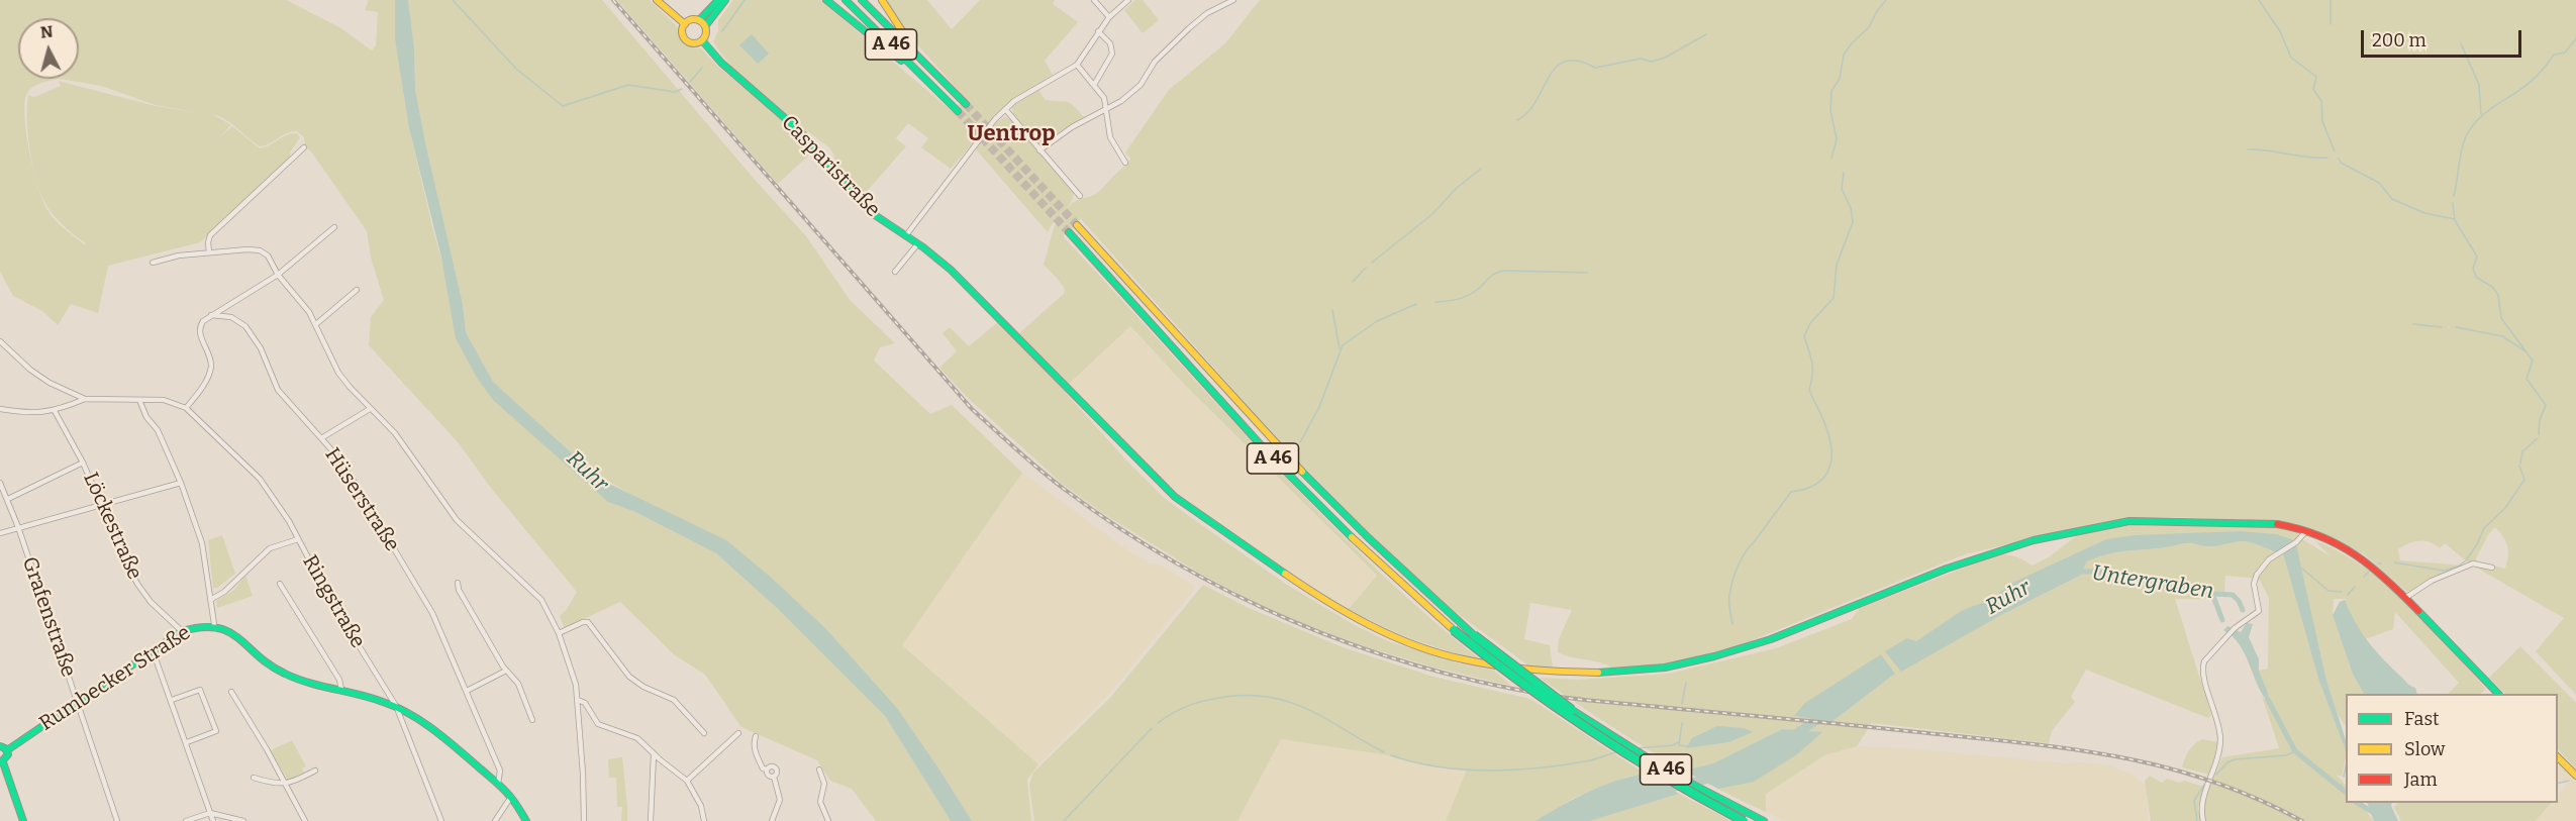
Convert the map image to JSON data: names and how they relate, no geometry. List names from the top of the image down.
{
  "streets": {
    "main road": ["A 46", "Casparistraße", "Rumbecker Straße"],
    "street": [
      "Hüserstraße",
      "Löckestraße",
      "Ringstraße",
      "Grafenstraße"
    ]
  },
  "crossings": [
    ["Hüserstraße", "Rumbecker Straße"],
    ["Löckestraße", "Rumbecker Straße"],
    ["Ringstraße", "Rumbecker Straße"],
    ["Grafenstraße", "Rumbecker Straße"]
  ],
  "districts": ["Uentrop"],
  "water": ["Ruhr", "Untergraben"],
  "legend": ["Fast", "Slow", "Jam"],
  "scale_bar": "200 m",
  "north": "top"
}
